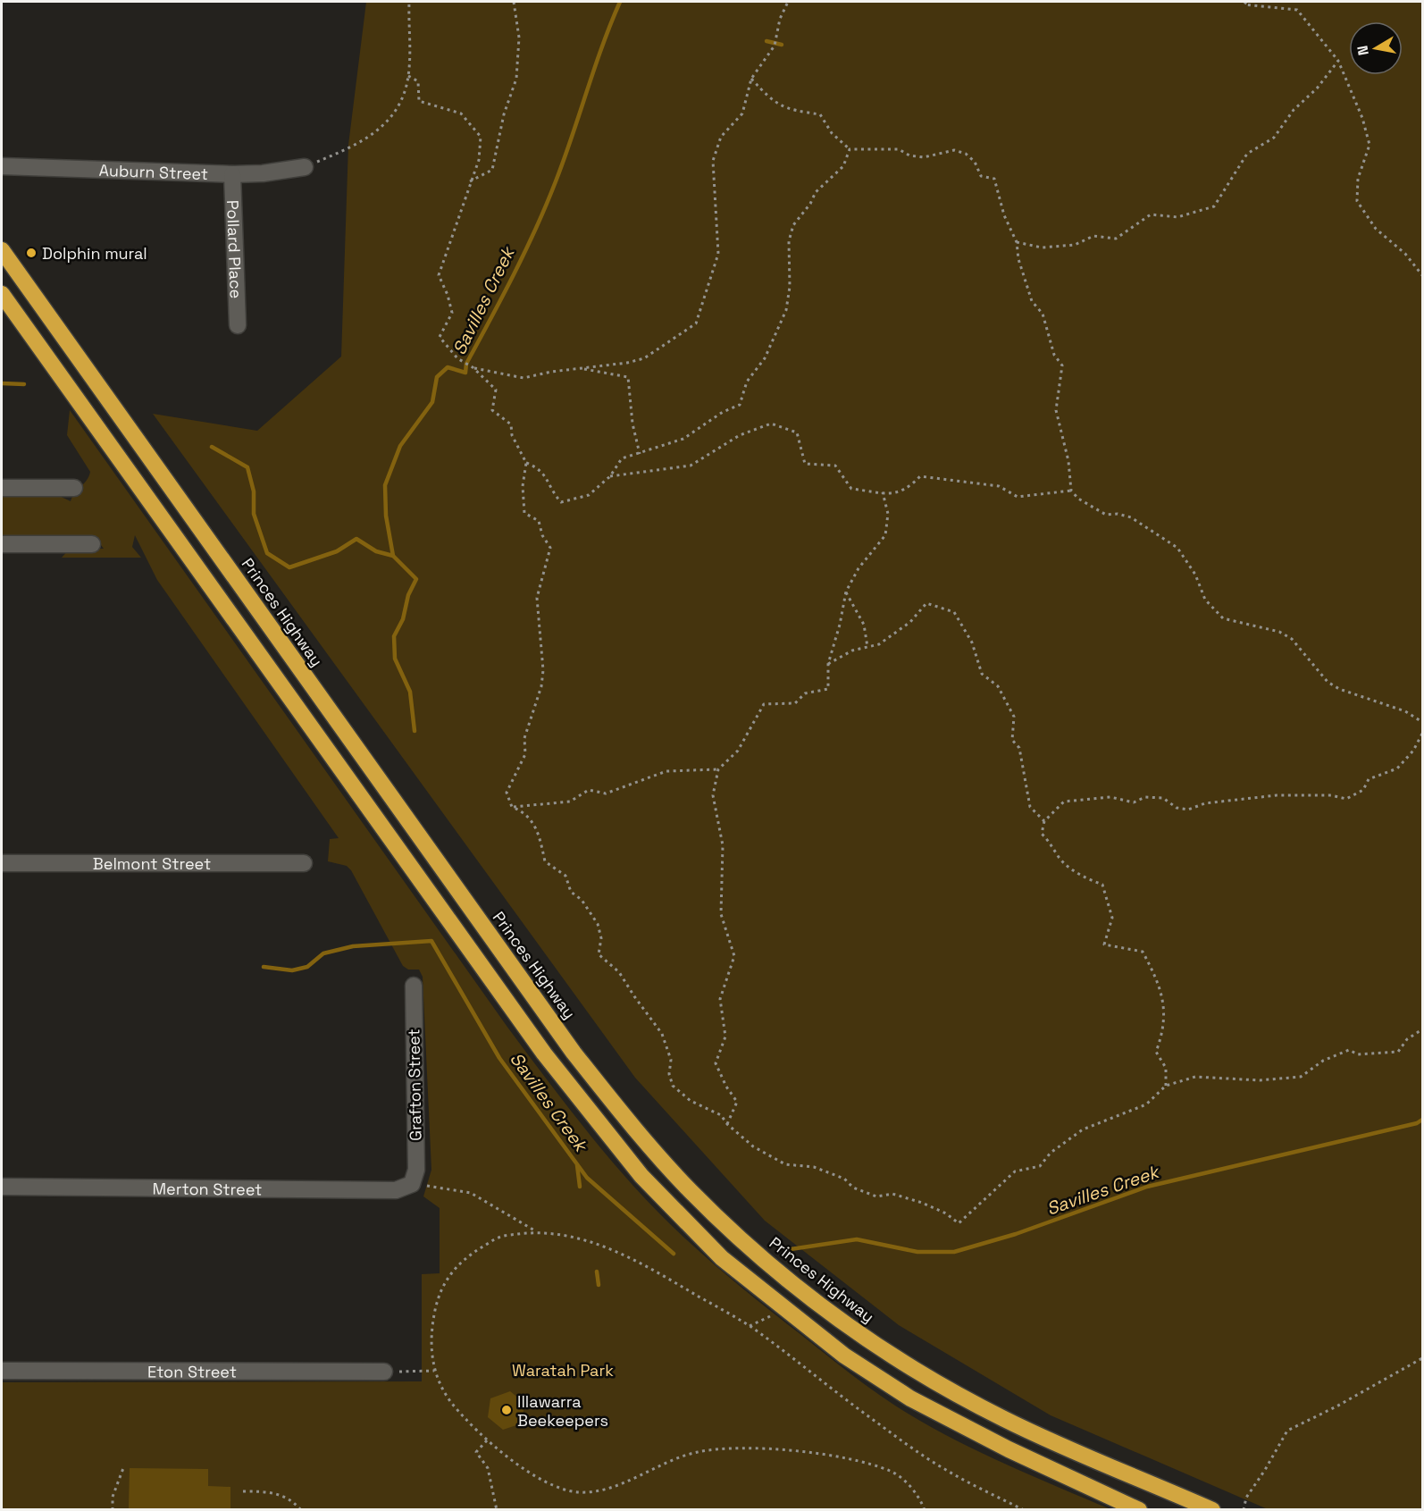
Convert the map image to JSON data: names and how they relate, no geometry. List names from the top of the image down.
{
  "streets": {
    "highway": ["Princes Highway"],
    "street": [
      "Auburn Street",
      "Pollard Place",
      "Belmont Street",
      "Grafton Street",
      "Merton Street",
      "Eton Street"
    ]
  },
  "crossings": [
    ["Auburn Street", "Pollard Place"],
    ["Grafton Street", "Merton Street"]
  ],
  "water": ["Savilles Creek"],
  "parks": ["Waratah Park"],
  "places": ["Dolphin mural", "Illawarra Beekeepers"],
  "north": "left"
}
